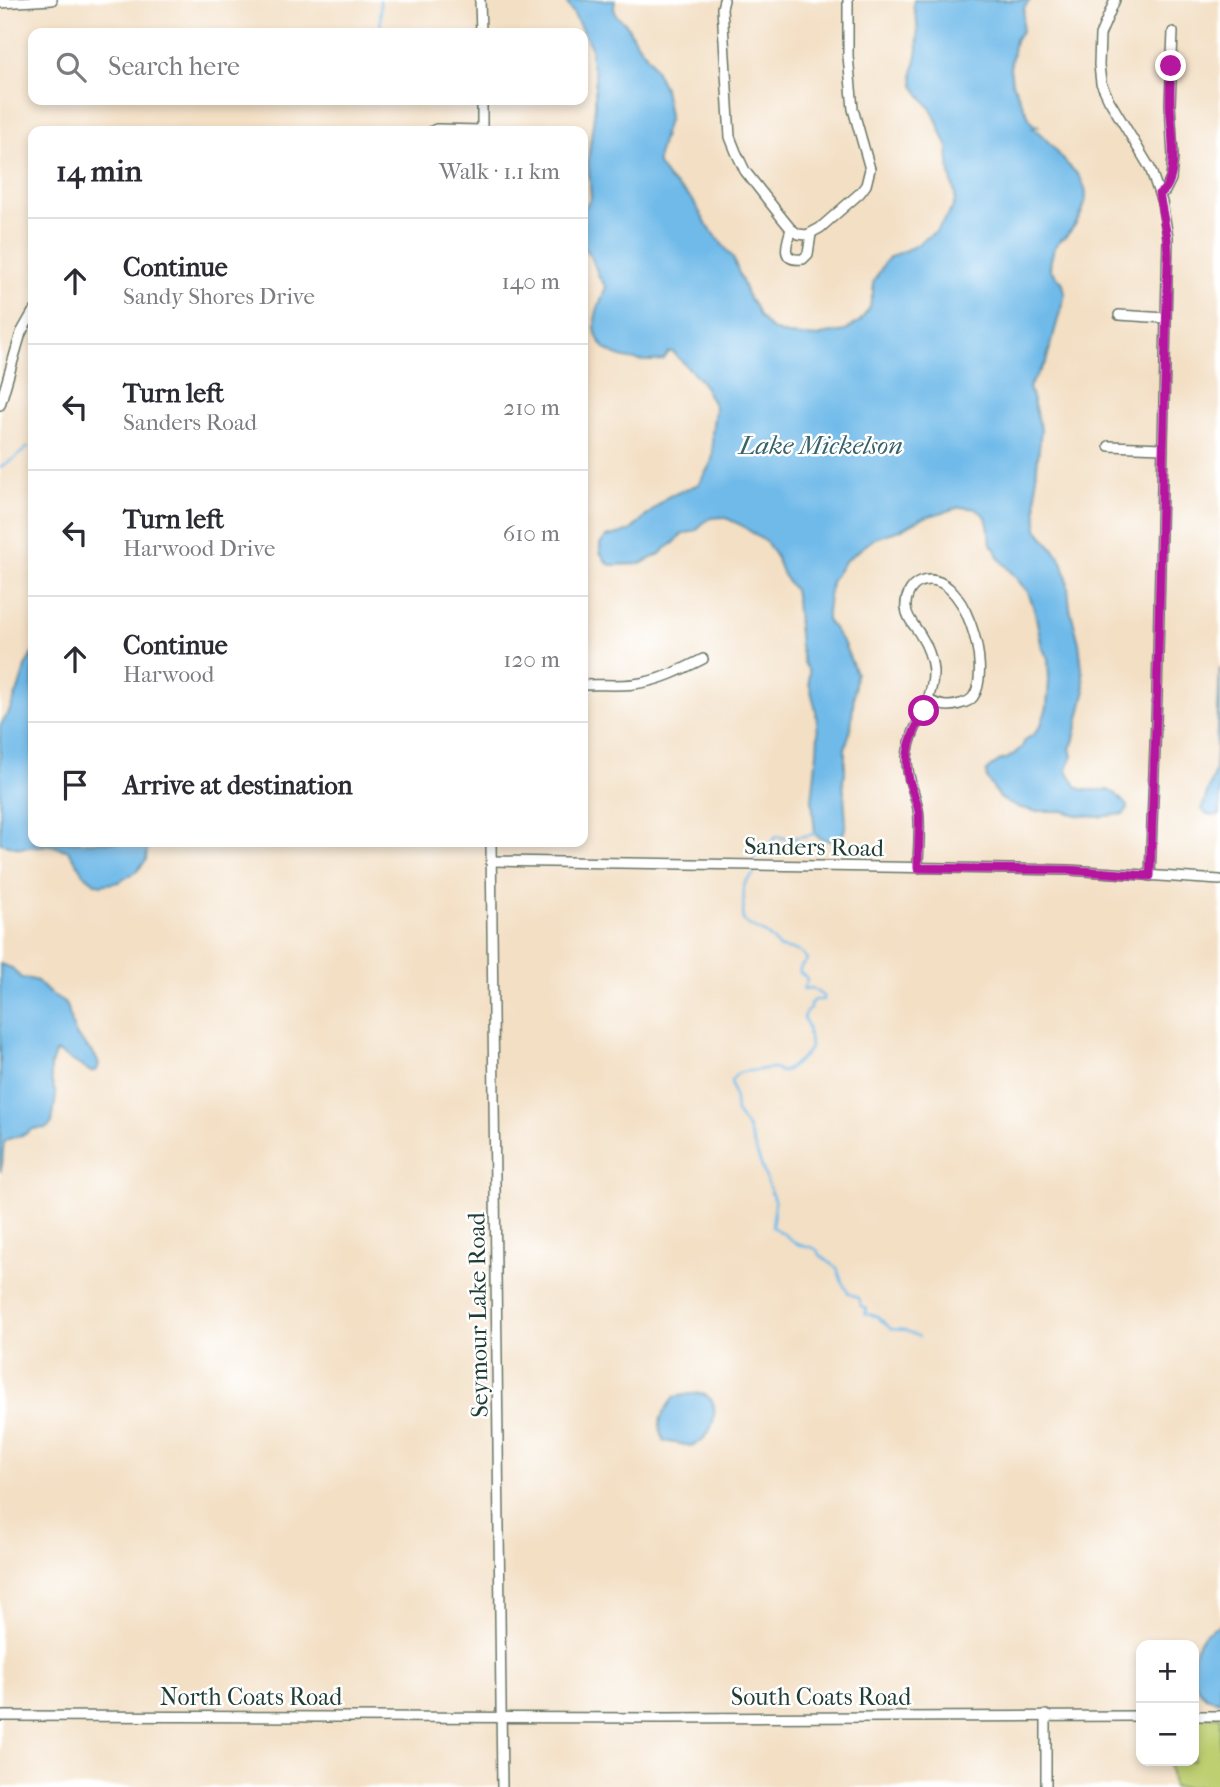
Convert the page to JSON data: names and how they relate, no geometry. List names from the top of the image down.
{
  "streets": {
    "street": [
      "Sanders Road",
      "Seymour Lake Road",
      "North Coats Road",
      "South Coats Road"
    ]
  },
  "crossings": [
    ["Sanders Road", "Seymour Lake Road"],
    ["Seymour Lake Road", "North Coats Road"],
    ["Seymour Lake Road", "South Coats Road"],
    ["North Coats Road", "South Coats Road"]
  ],
  "water": ["Lake Mickelson"],
  "page": {
    "search": "Search here",
    "heading": ["14 min", "Walk · 1.1 km"],
    "list": [
      ["Continue", "Sandy Shores Drive", "140 m"],
      ["Turn left", "Sanders Road", "210 m"],
      ["Turn left", "Harwood Drive", "610 m"],
      ["Continue", "Harwood", "120 m"],
      "Arrive at destination"
    ],
    "map_buttons": ["+", "−"]
  }
}
